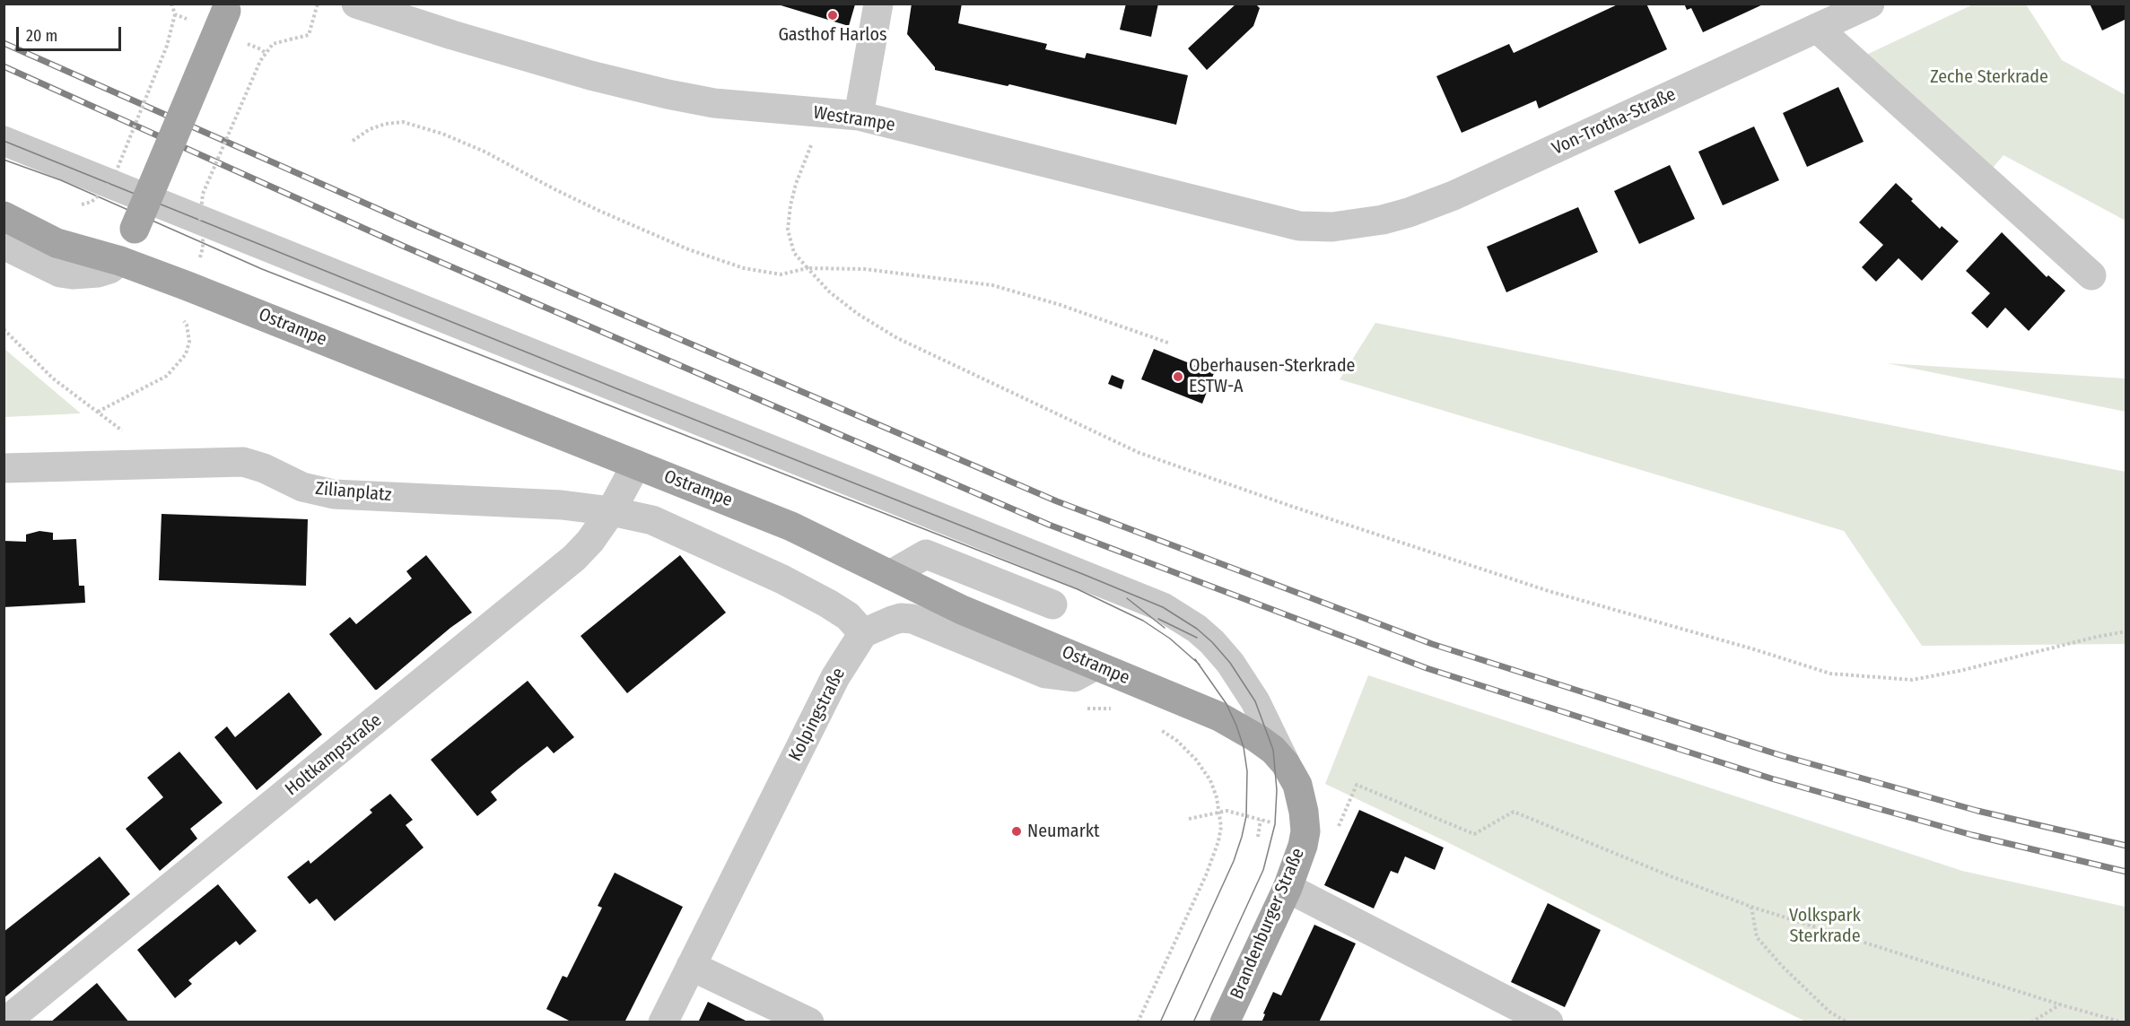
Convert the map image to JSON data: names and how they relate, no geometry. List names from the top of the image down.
{
  "streets": {
    "main road": ["Ostrampe", "Brandenburger Straße"],
    "street": [
      "Westrampe",
      "Von-Trotha-Straße",
      "Zilianplatz",
      "Kolpingstraße",
      "Holtkampstraße"
    ]
  },
  "crossings": [
    ["Westrampe", "Von-Trotha-Straße"],
    ["Ostrampe", "Holtkampstraße"],
    ["Ostrampe", "Brandenburger Straße"],
    ["Zilianplatz", "Holtkampstraße"]
  ],
  "parks": ["Zeche Sterkrade", "Volkspark Sterkrade"],
  "places": ["Gasthof Harlos", "Oberhausen-Sterkrade ESTW-A", "Neumarkt"],
  "scale_bar": "20 m"
}
